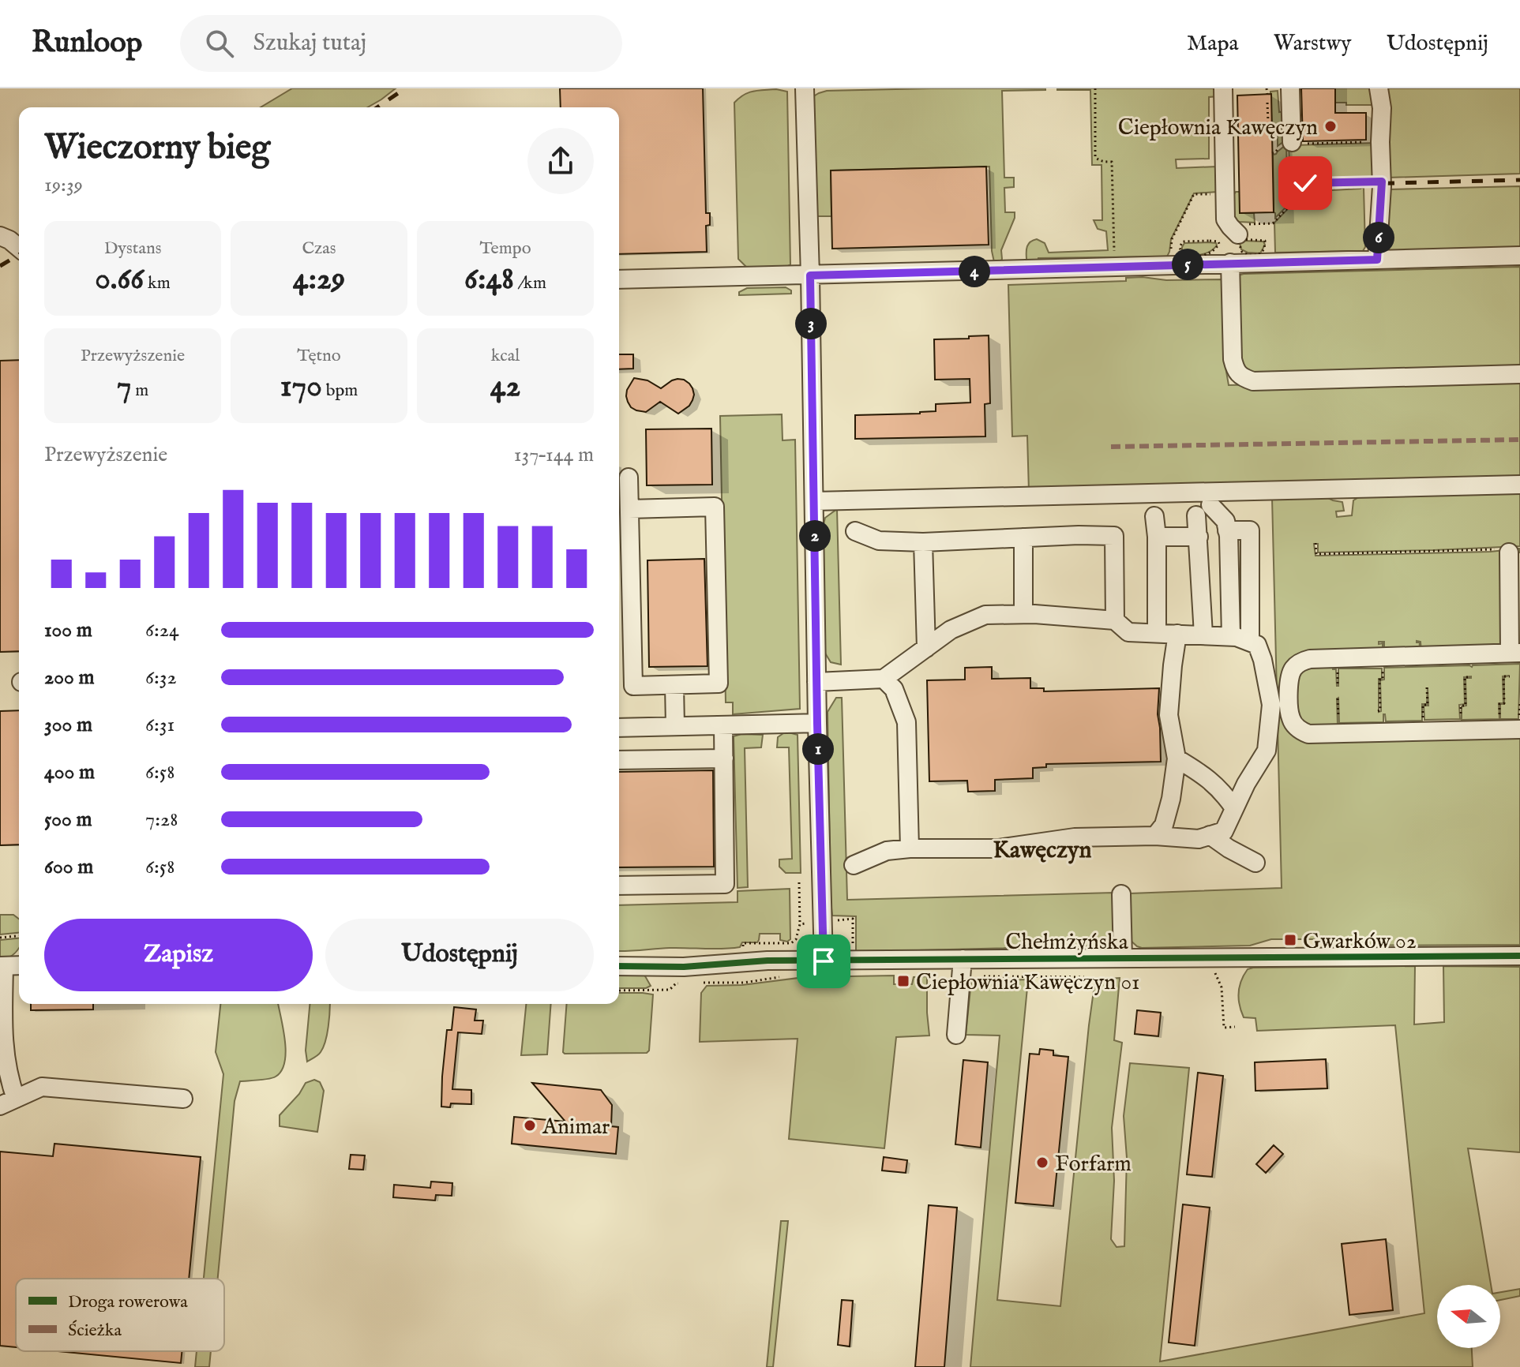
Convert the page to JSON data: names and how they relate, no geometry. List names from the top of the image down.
{
  "streets": {
    "street": ["Chełmżyńska"]
  },
  "districts": ["Kawęczyn"],
  "places": {
    "other": ["Ciepłownia Kawęczyn", "Animar", "Forfarm"],
    "transit": ["Gwarków 02", "Ciepłownia Kawęczyn 01"]
  },
  "legend": ["Droga rowerowa", "Ścieżka"],
  "north": "left",
  "page": {
    "header": "Runloop",
    "search": "Szukaj tutaj",
    "nav": ["Mapa", "Warstwy", "Udostępnij"],
    "heading": ["Wieczorny bieg", "19:39"],
    "stats": [
      ["Dystans", "0.66 km"],
      ["Czas", "4:29"],
      ["Tempo", "6:48 /km"],
      ["Przewyższenie", "7 m"],
      ["Tętno", "170 bpm"],
      ["kcal", "42"]
    ],
    "pins": [
      "6",
      "5",
      "4",
      "3",
      "2",
      "1"
    ],
    "chart": ["Przewyższenie", "137–144 m"],
    "list": [
      {
        "name": "100 m",
        "note": "6:24"
      },
      {
        "name": "200 m",
        "note": "6:32"
      },
      {
        "name": "300 m",
        "note": "6:31"
      },
      {
        "name": "400 m",
        "note": "6:58"
      },
      {
        "name": "500 m",
        "note": "7:28"
      },
      {
        "name": "600 m",
        "note": "6:58"
      }
    ],
    "buttons": ["Zapisz", "Udostępnij"]
  }
}
